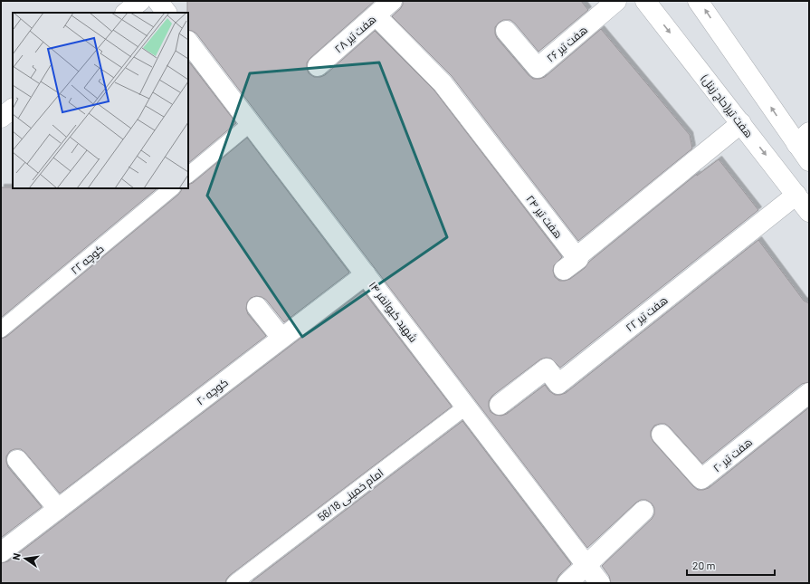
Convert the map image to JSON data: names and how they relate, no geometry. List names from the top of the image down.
{
  "streets": {
    "street": [
      "هفت تیر ۲۸",
      "هفت تیر ۲۶",
      "هفت تیر(حاج زینل)",
      "هفت تیر ۲۴",
      "شهید کیوانفر ۱۴",
      "هفت تیر ۲۲",
      "کوچه ۲۰",
      "هفت تیر ۲۰"
    ],
    "lane": ["کوچه ۲۲", "امام خمینی 56/18"]
  },
  "crossings": [
    ["هفت تیر ۲۸", "هفت تیر ۲۴"],
    ["هفت تیر(حاج زینل)", "هفت تیر ۲۴"],
    ["هفت تیر(حاج زینل)", "هفت تیر ۲۲"],
    ["شهید کیوانفر ۱۴", "کوچه ۲۰"],
    ["شهید کیوانفر ۱۴", "امام خمینی 56/18"]
  ],
  "scale_bar": "20 m",
  "north": "left"
}
